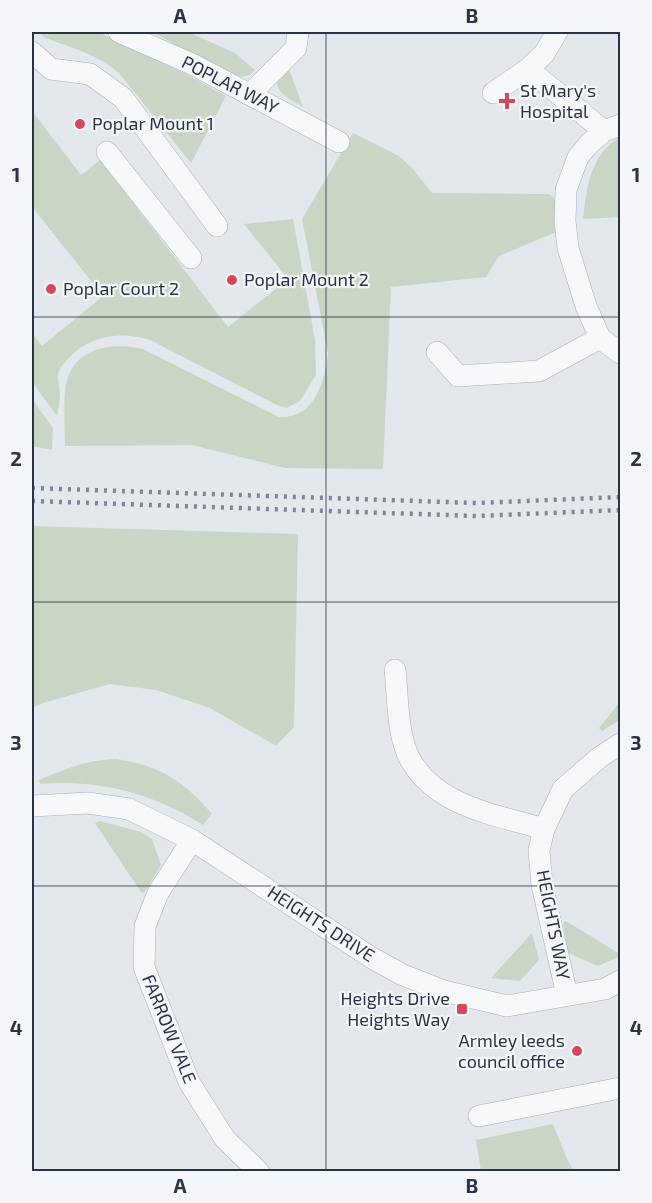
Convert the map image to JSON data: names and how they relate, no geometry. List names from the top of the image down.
{
  "streets": {
    "street": [
      "POPLAR WAY",
      "HEIGHTS DRIVE",
      "HEIGHTS WAY",
      "FARROW VALE"
    ]
  },
  "crossings": [
    ["HEIGHTS DRIVE", "HEIGHTS WAY"],
    ["HEIGHTS DRIVE", "FARROW VALE"]
  ],
  "places": {
    "health": ["St Mary's Hospital"],
    "other": [
      "Poplar Mount 1",
      "Poplar Mount 2",
      "Poplar Court 2",
      "Armley leeds council office"
    ],
    "transit": ["Heights Drive Heights Way"]
  },
  "grid": {
    "columns": ["A", "B"],
    "rows": [
      "1",
      "2",
      "3",
      "4"
    ]
  }
}
